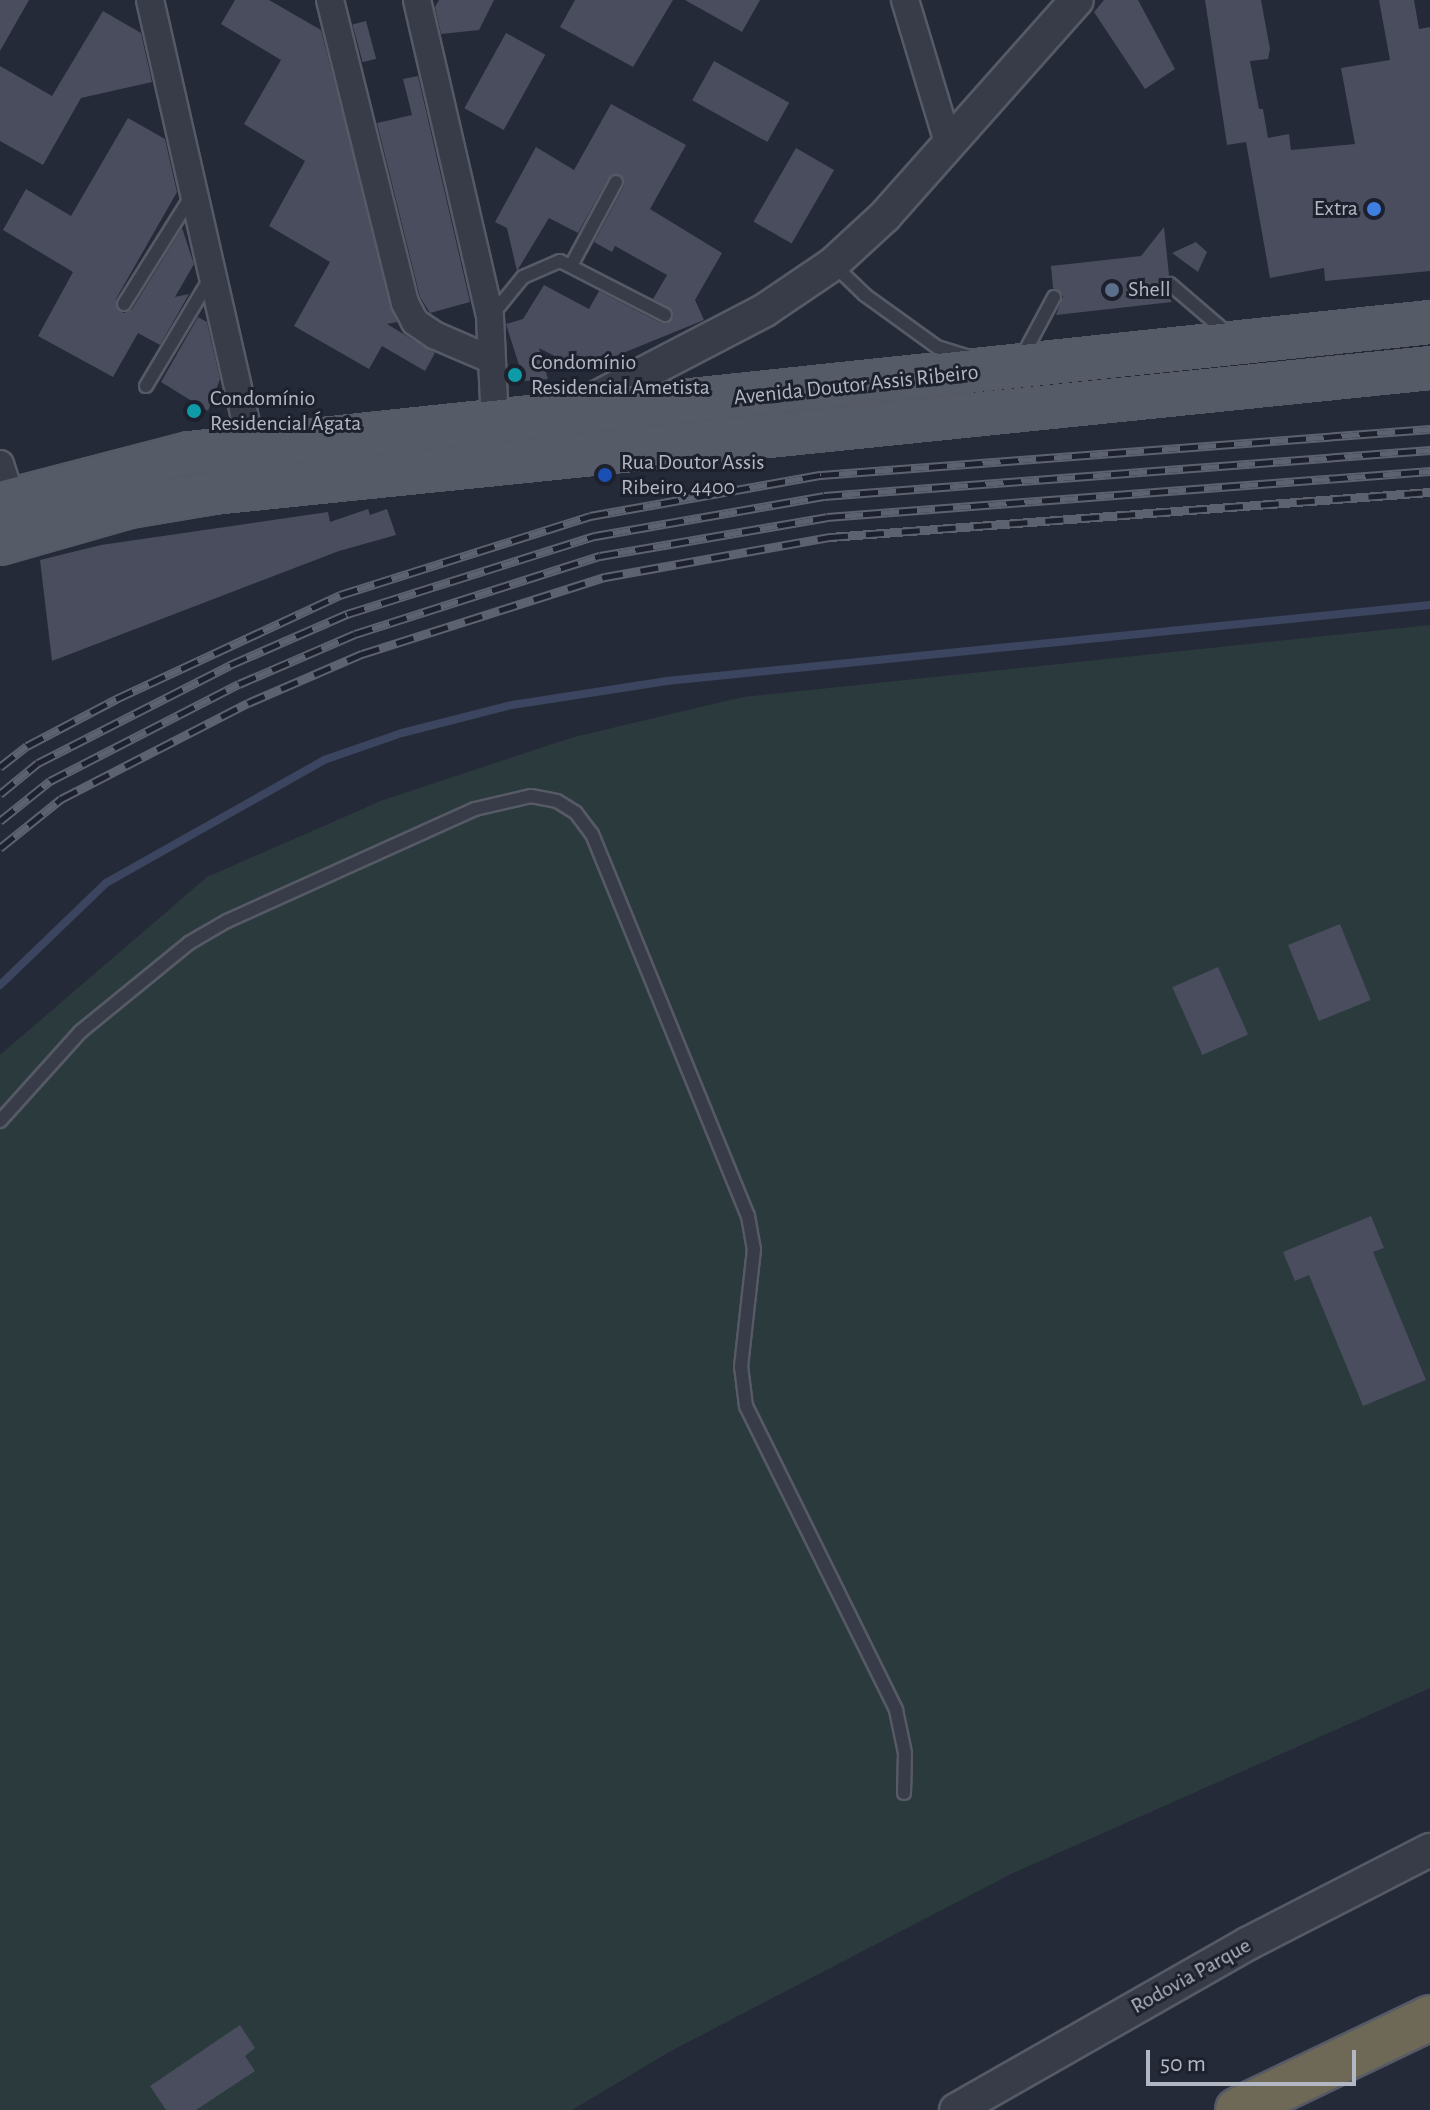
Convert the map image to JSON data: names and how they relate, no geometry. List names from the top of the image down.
{
  "streets": {
    "main road": ["Avenida Doutor Assis Ribeiro"],
    "street": ["Rodovia Parque"]
  },
  "places": [
    "Extra",
    "Shell",
    "Condomínio Residencial Ametista",
    "Condomínio Residencial Ágata",
    "Rua Doutor Assis Ribeiro, 4400"
  ],
  "scale_bar": "50 m"
}
